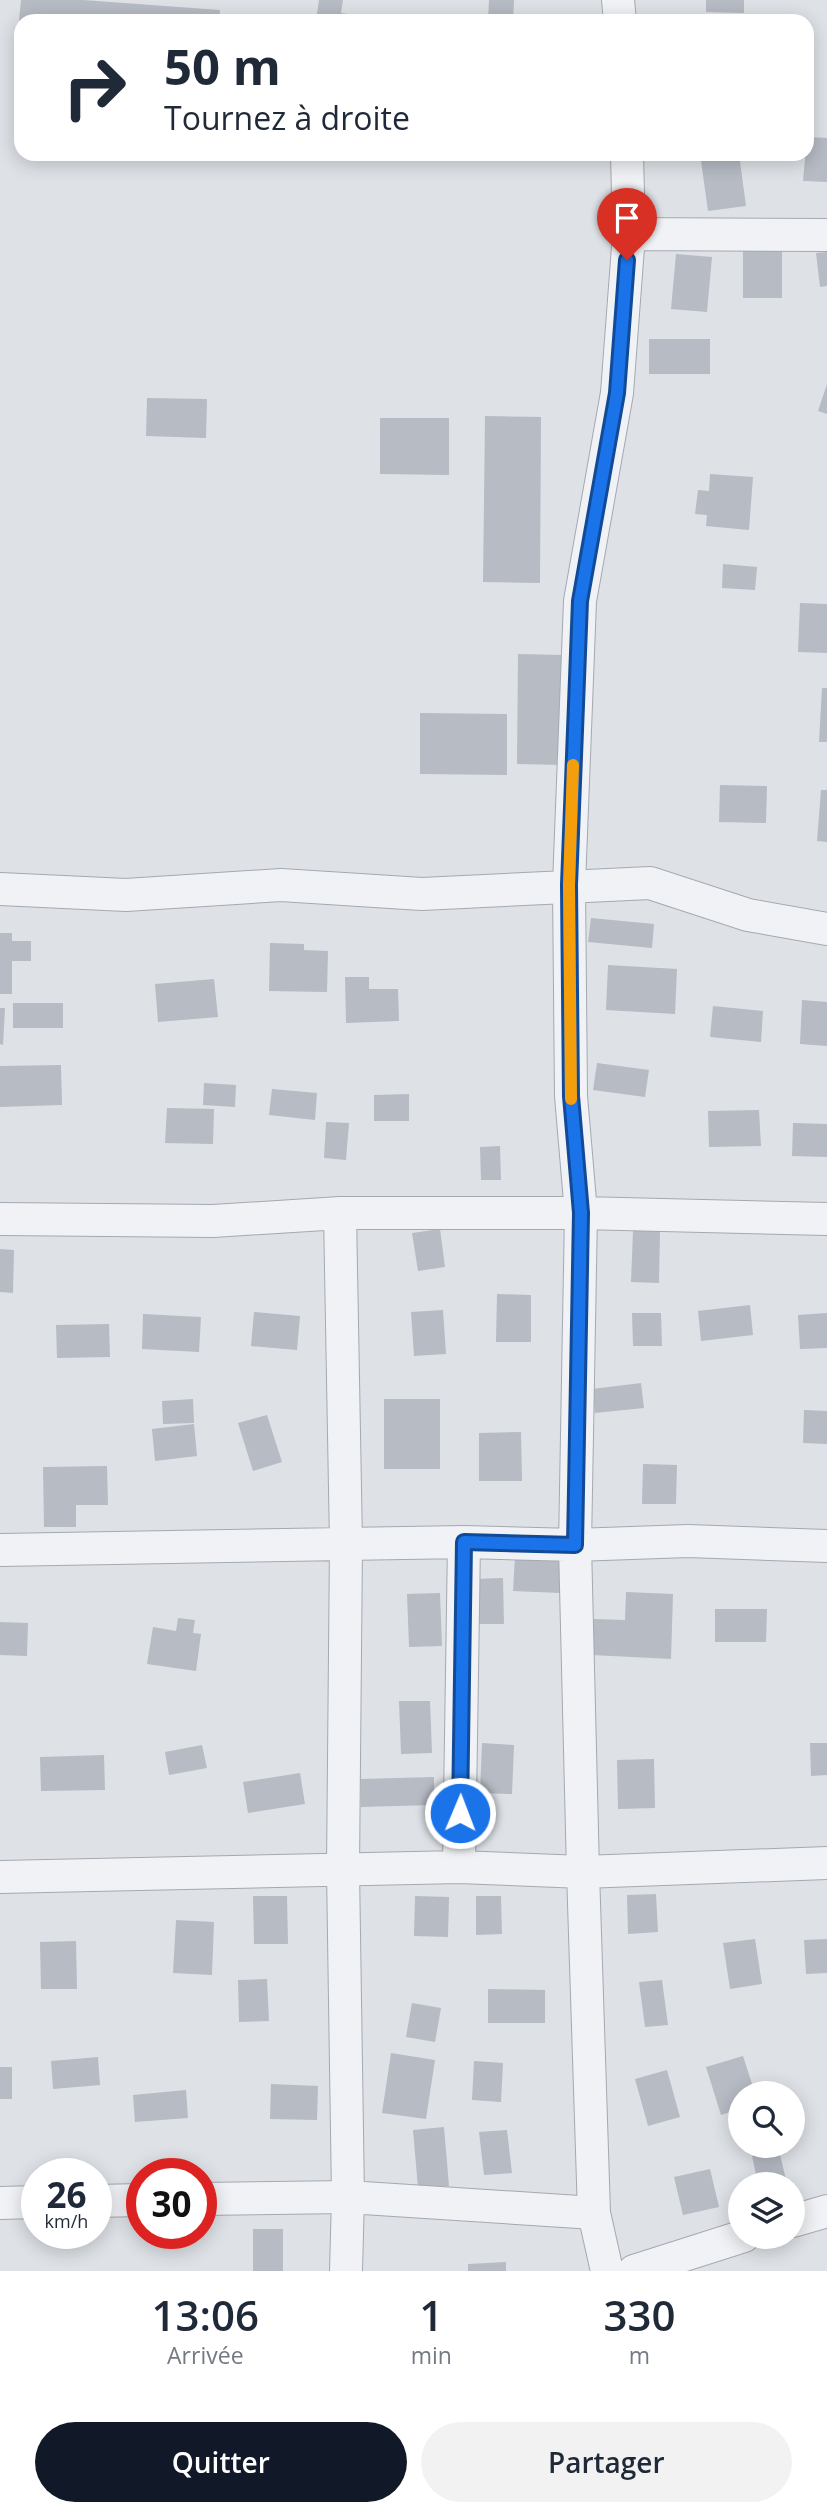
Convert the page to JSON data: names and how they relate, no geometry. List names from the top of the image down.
{
  "page": {
    "turn": ["50 m", "Tournez à droite"],
    "speed": "26 km/h",
    "limit": "30",
    "eta": [
      "13:06",
      "Arrivée",
      "1",
      "min",
      "330",
      "m"
    ],
    "buttons": ["Quitter", "Partager"]
  }
}
